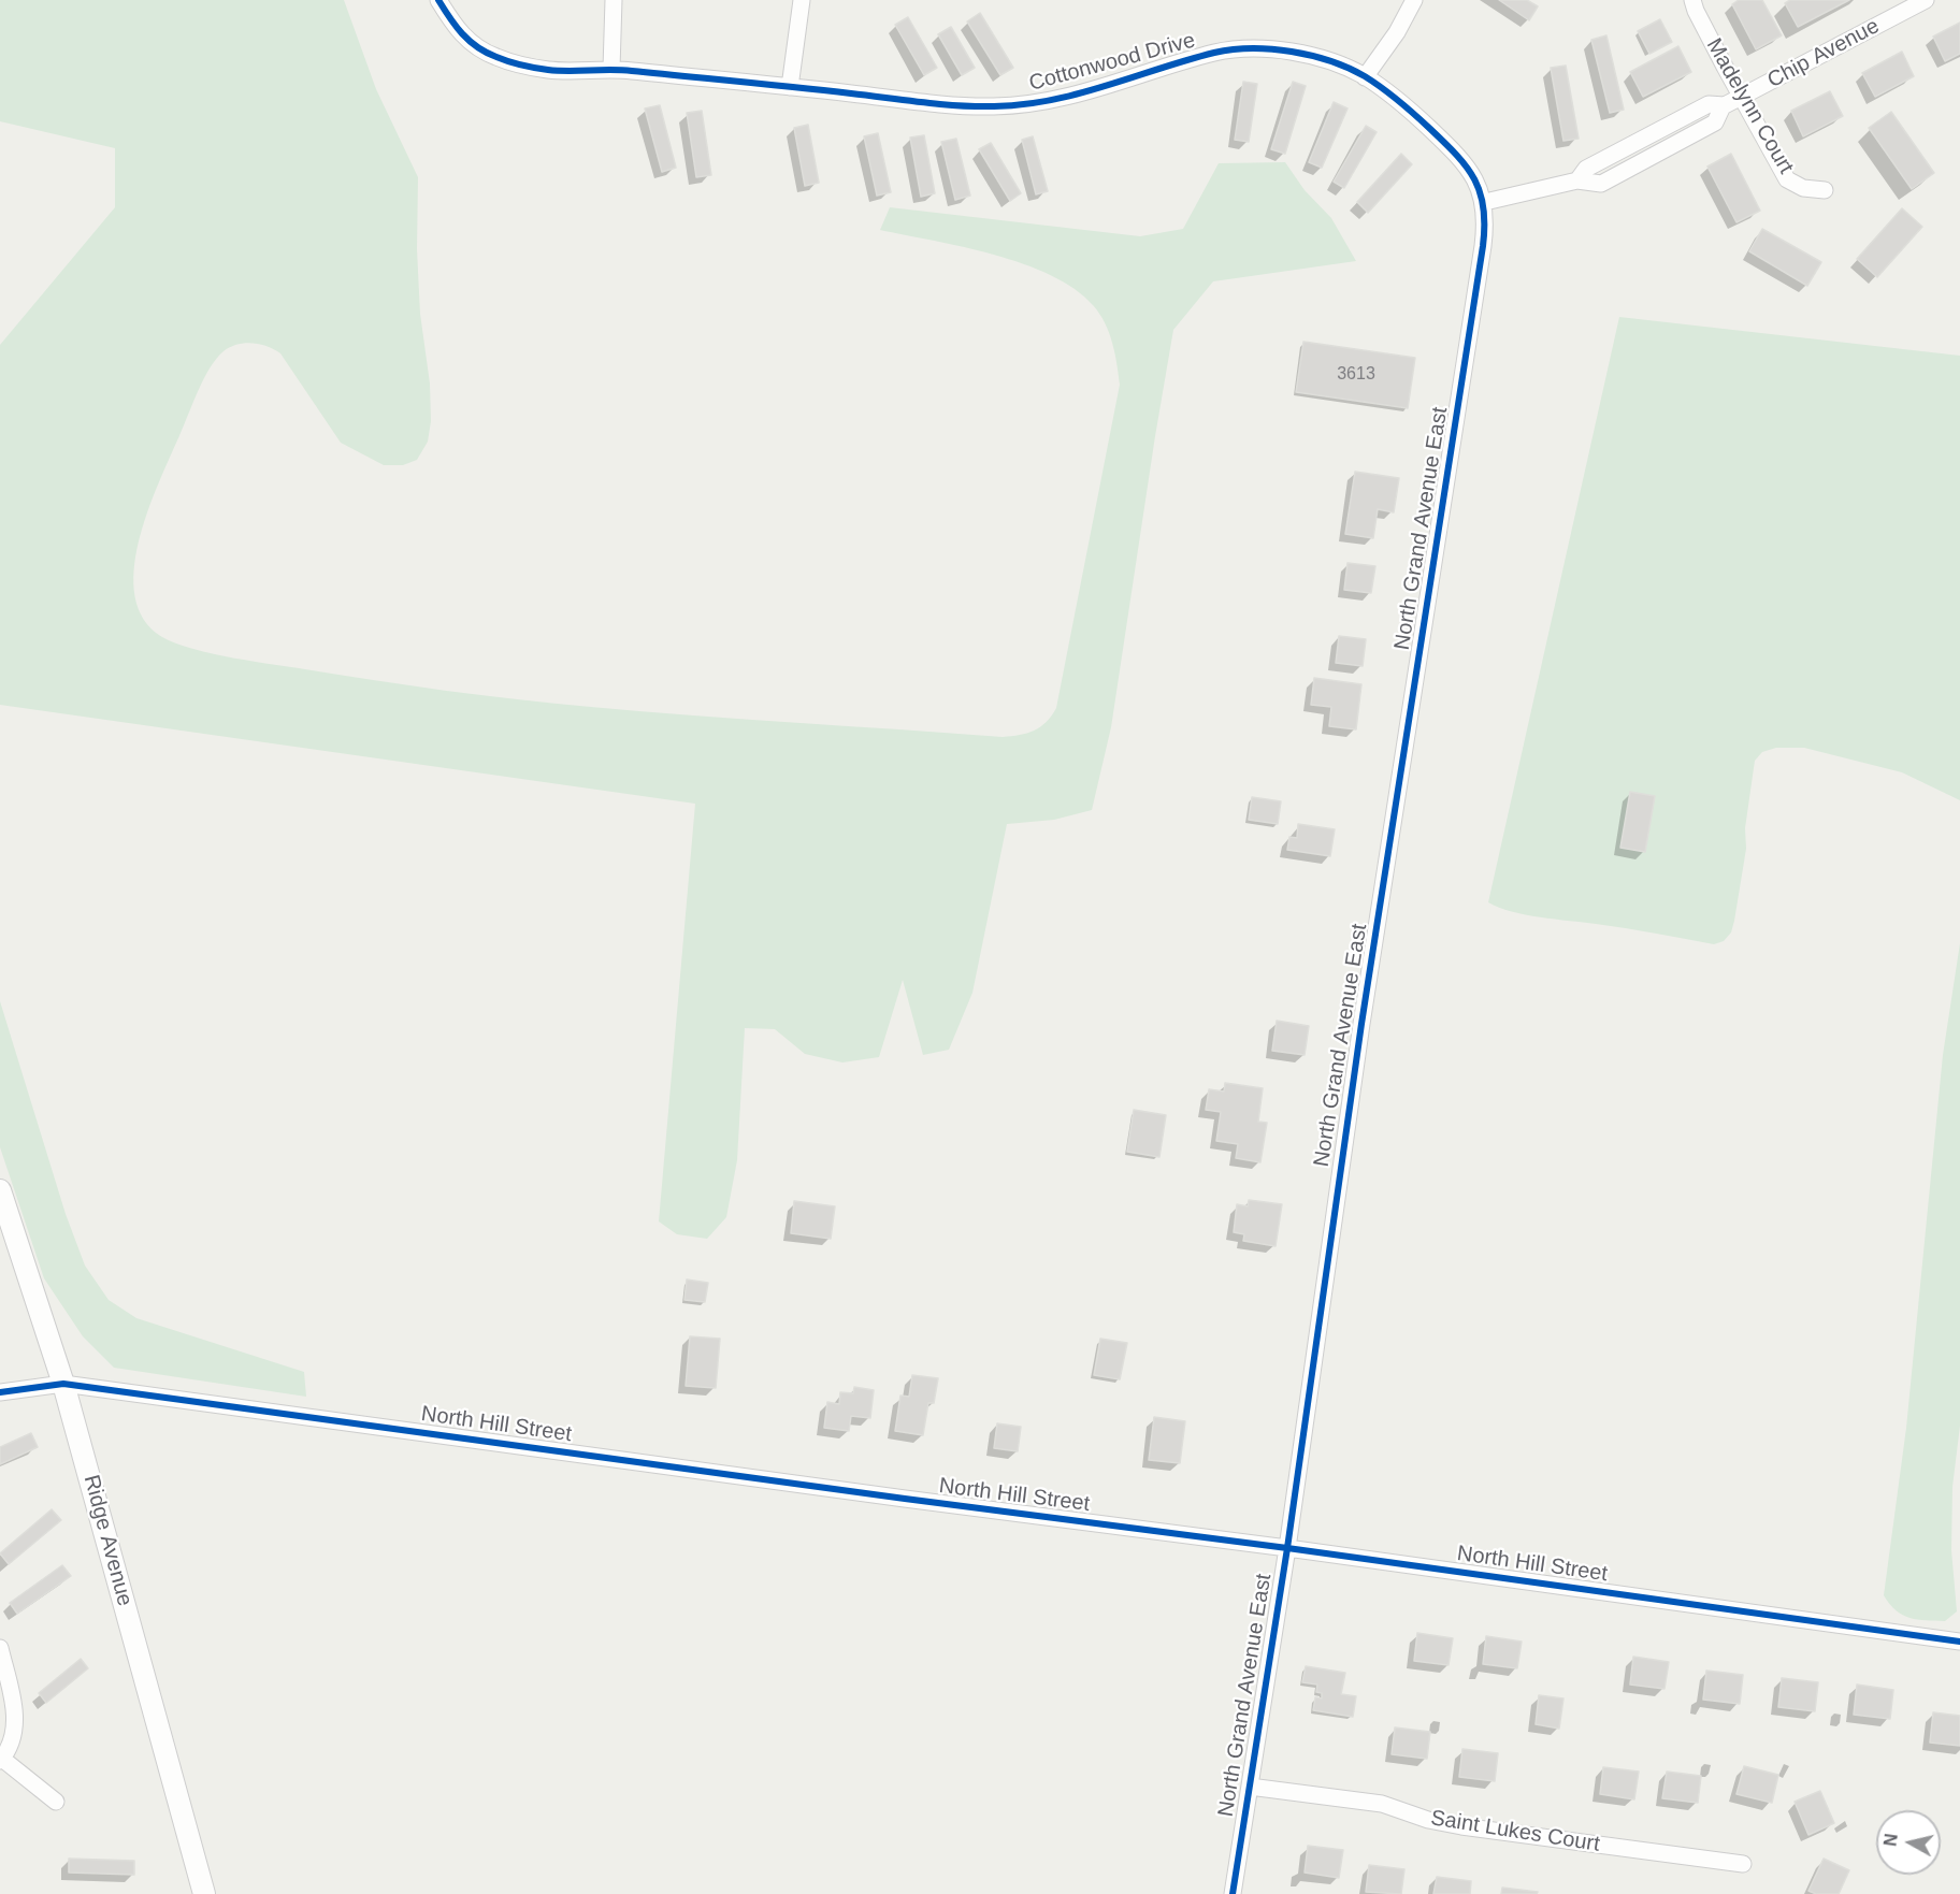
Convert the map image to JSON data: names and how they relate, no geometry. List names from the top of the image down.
{
  "streets": {
    "street": [
      "Chip Avenue",
      "Cottonwood Drive",
      "Madelynn Court",
      "North Grand Avenue East",
      "North Hill Street",
      "Ridge Avenue",
      "Saint Lukes Court"
    ]
  },
  "crossings": [
    ["Chip Avenue", "Cottonwood Drive"],
    ["Chip Avenue", "Madelynn Court"],
    ["Chip Avenue", "North Grand Avenue East"],
    ["Cottonwood Drive", "North Grand Avenue East"],
    ["North Grand Avenue East", "North Hill Street"],
    ["North Grand Avenue East", "Saint Lukes Court"],
    ["North Hill Street", "Ridge Avenue"]
  ],
  "house_numbers": ["3613"],
  "north": "left"
}
